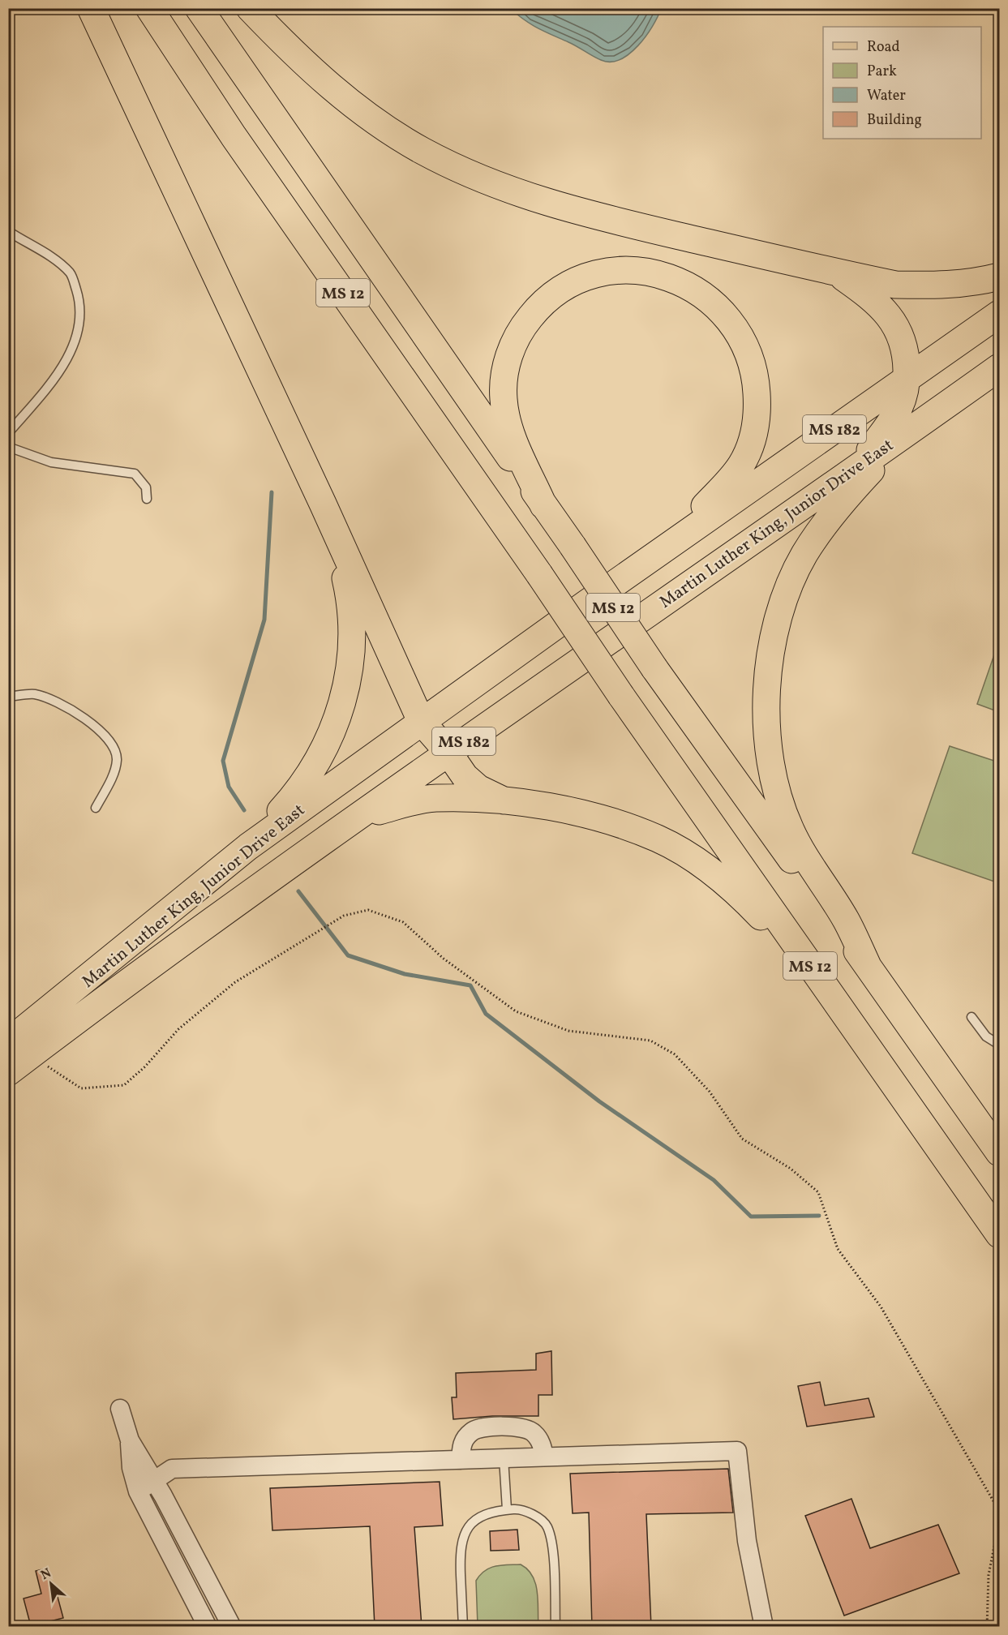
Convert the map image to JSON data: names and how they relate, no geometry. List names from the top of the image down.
{
  "streets": {
    "main road": ["MS 12", "MS 182", "Martin Luther King, Junior Drive East"]
  },
  "legend": [
    "Road",
    "Park",
    "Water",
    "Building"
  ],
  "north": "top left"
}
